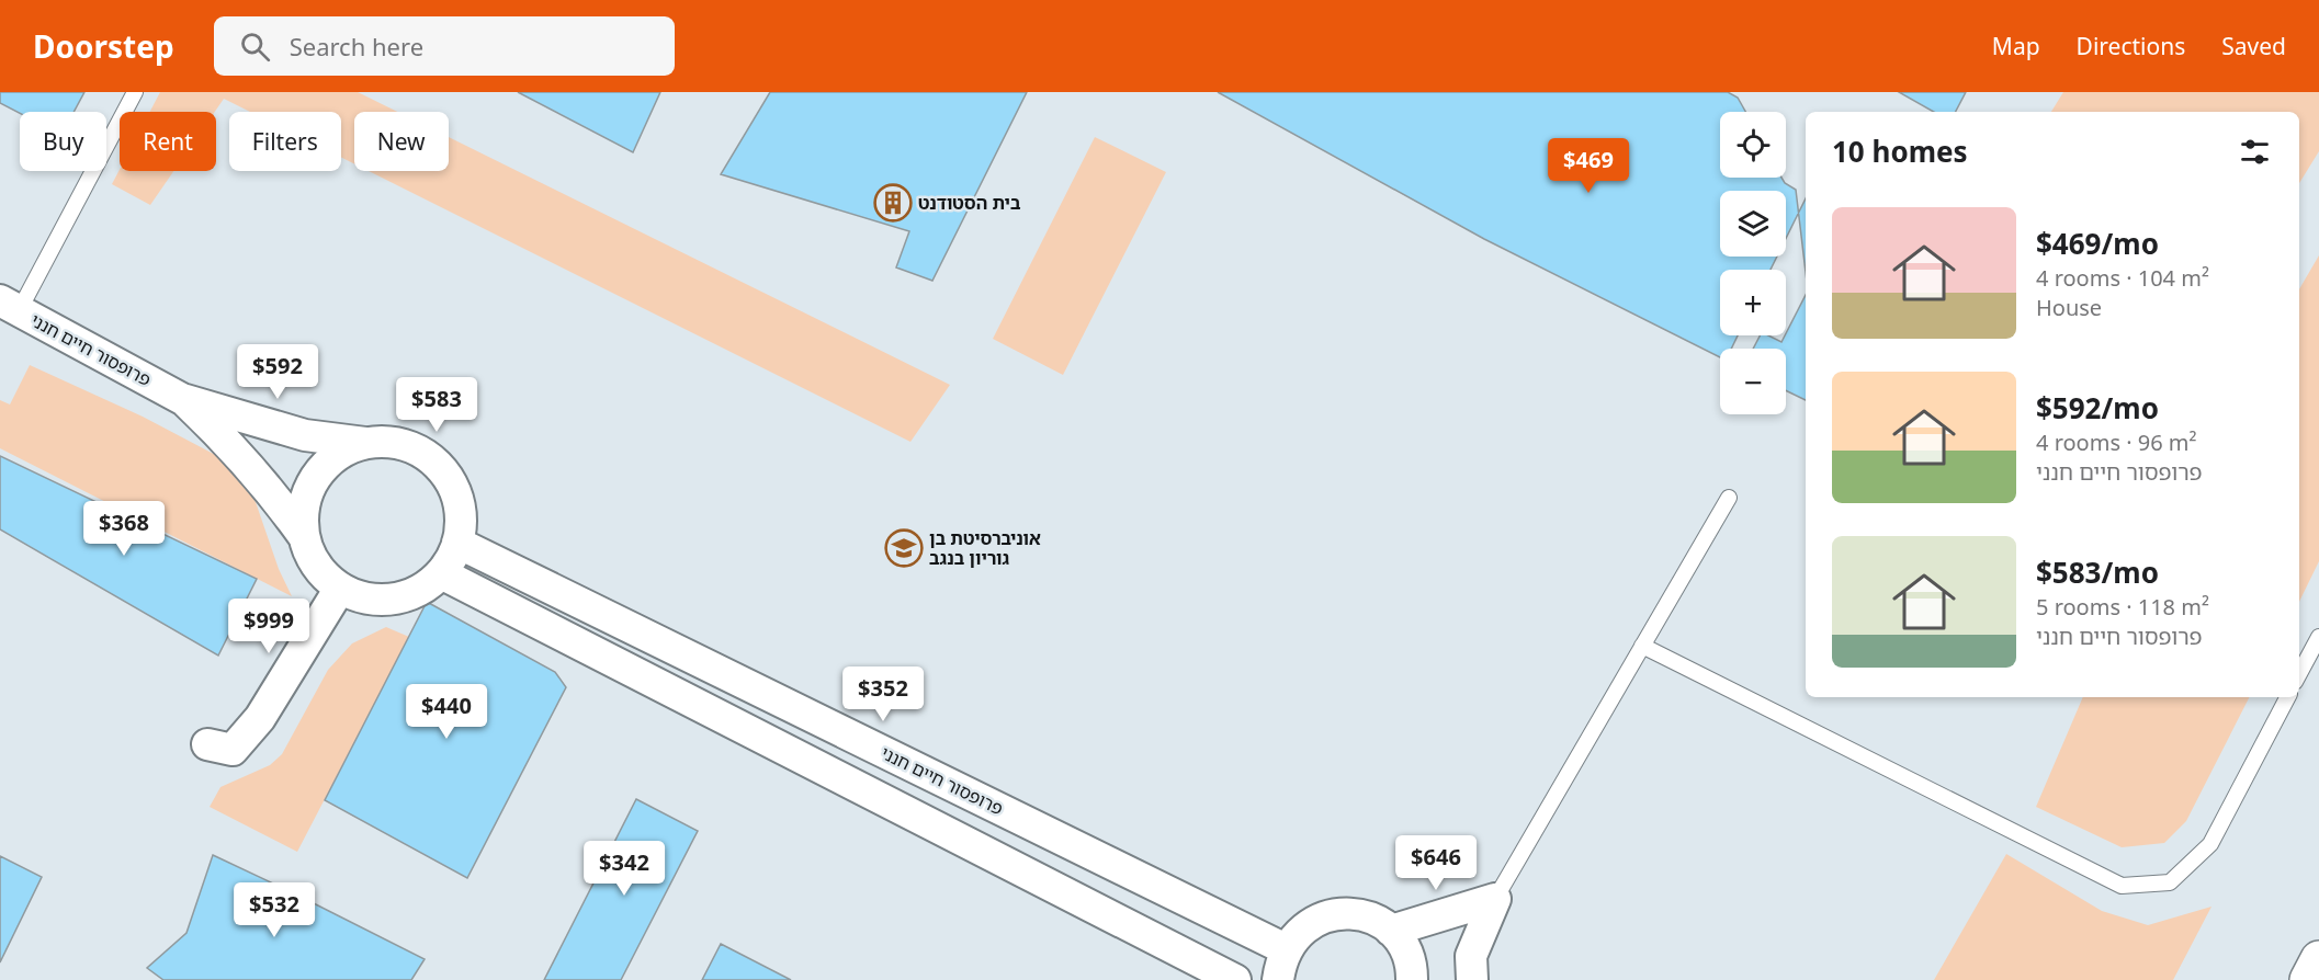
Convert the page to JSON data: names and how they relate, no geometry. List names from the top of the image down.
{
  "streets": {
    "street": ["פרופסור חיים חנני"]
  },
  "places": {
    "building": ["בית הסטודנט"],
    "school or university": ["אוניברסיטת בן גוריון בנגב"]
  },
  "page": {
    "header": "Doorstep",
    "search": "Search here",
    "nav": ["Map", "Directions", "Saved"],
    "map_buttons": ["+", "−"],
    "chip": [
      "Buy",
      "Rent",
      "Filters",
      "New"
    ],
    "heading": "10 homes",
    "price": [
      "$469",
      "$592",
      "$583",
      "$368",
      "$999",
      "$352",
      "$440",
      "$646",
      "$342",
      "$532"
    ],
    "list": [
      {
        "name": "$469/mo",
        "note": "4 rooms · 104 m² · House"
      },
      {
        "name": "$592/mo",
        "note": "4 rooms · 96 m² · פרופסור חיים חנני"
      },
      {
        "name": "$583/mo",
        "note": "5 rooms · 118 m² · פרופסור חיים חנני"
      }
    ]
  }
}
